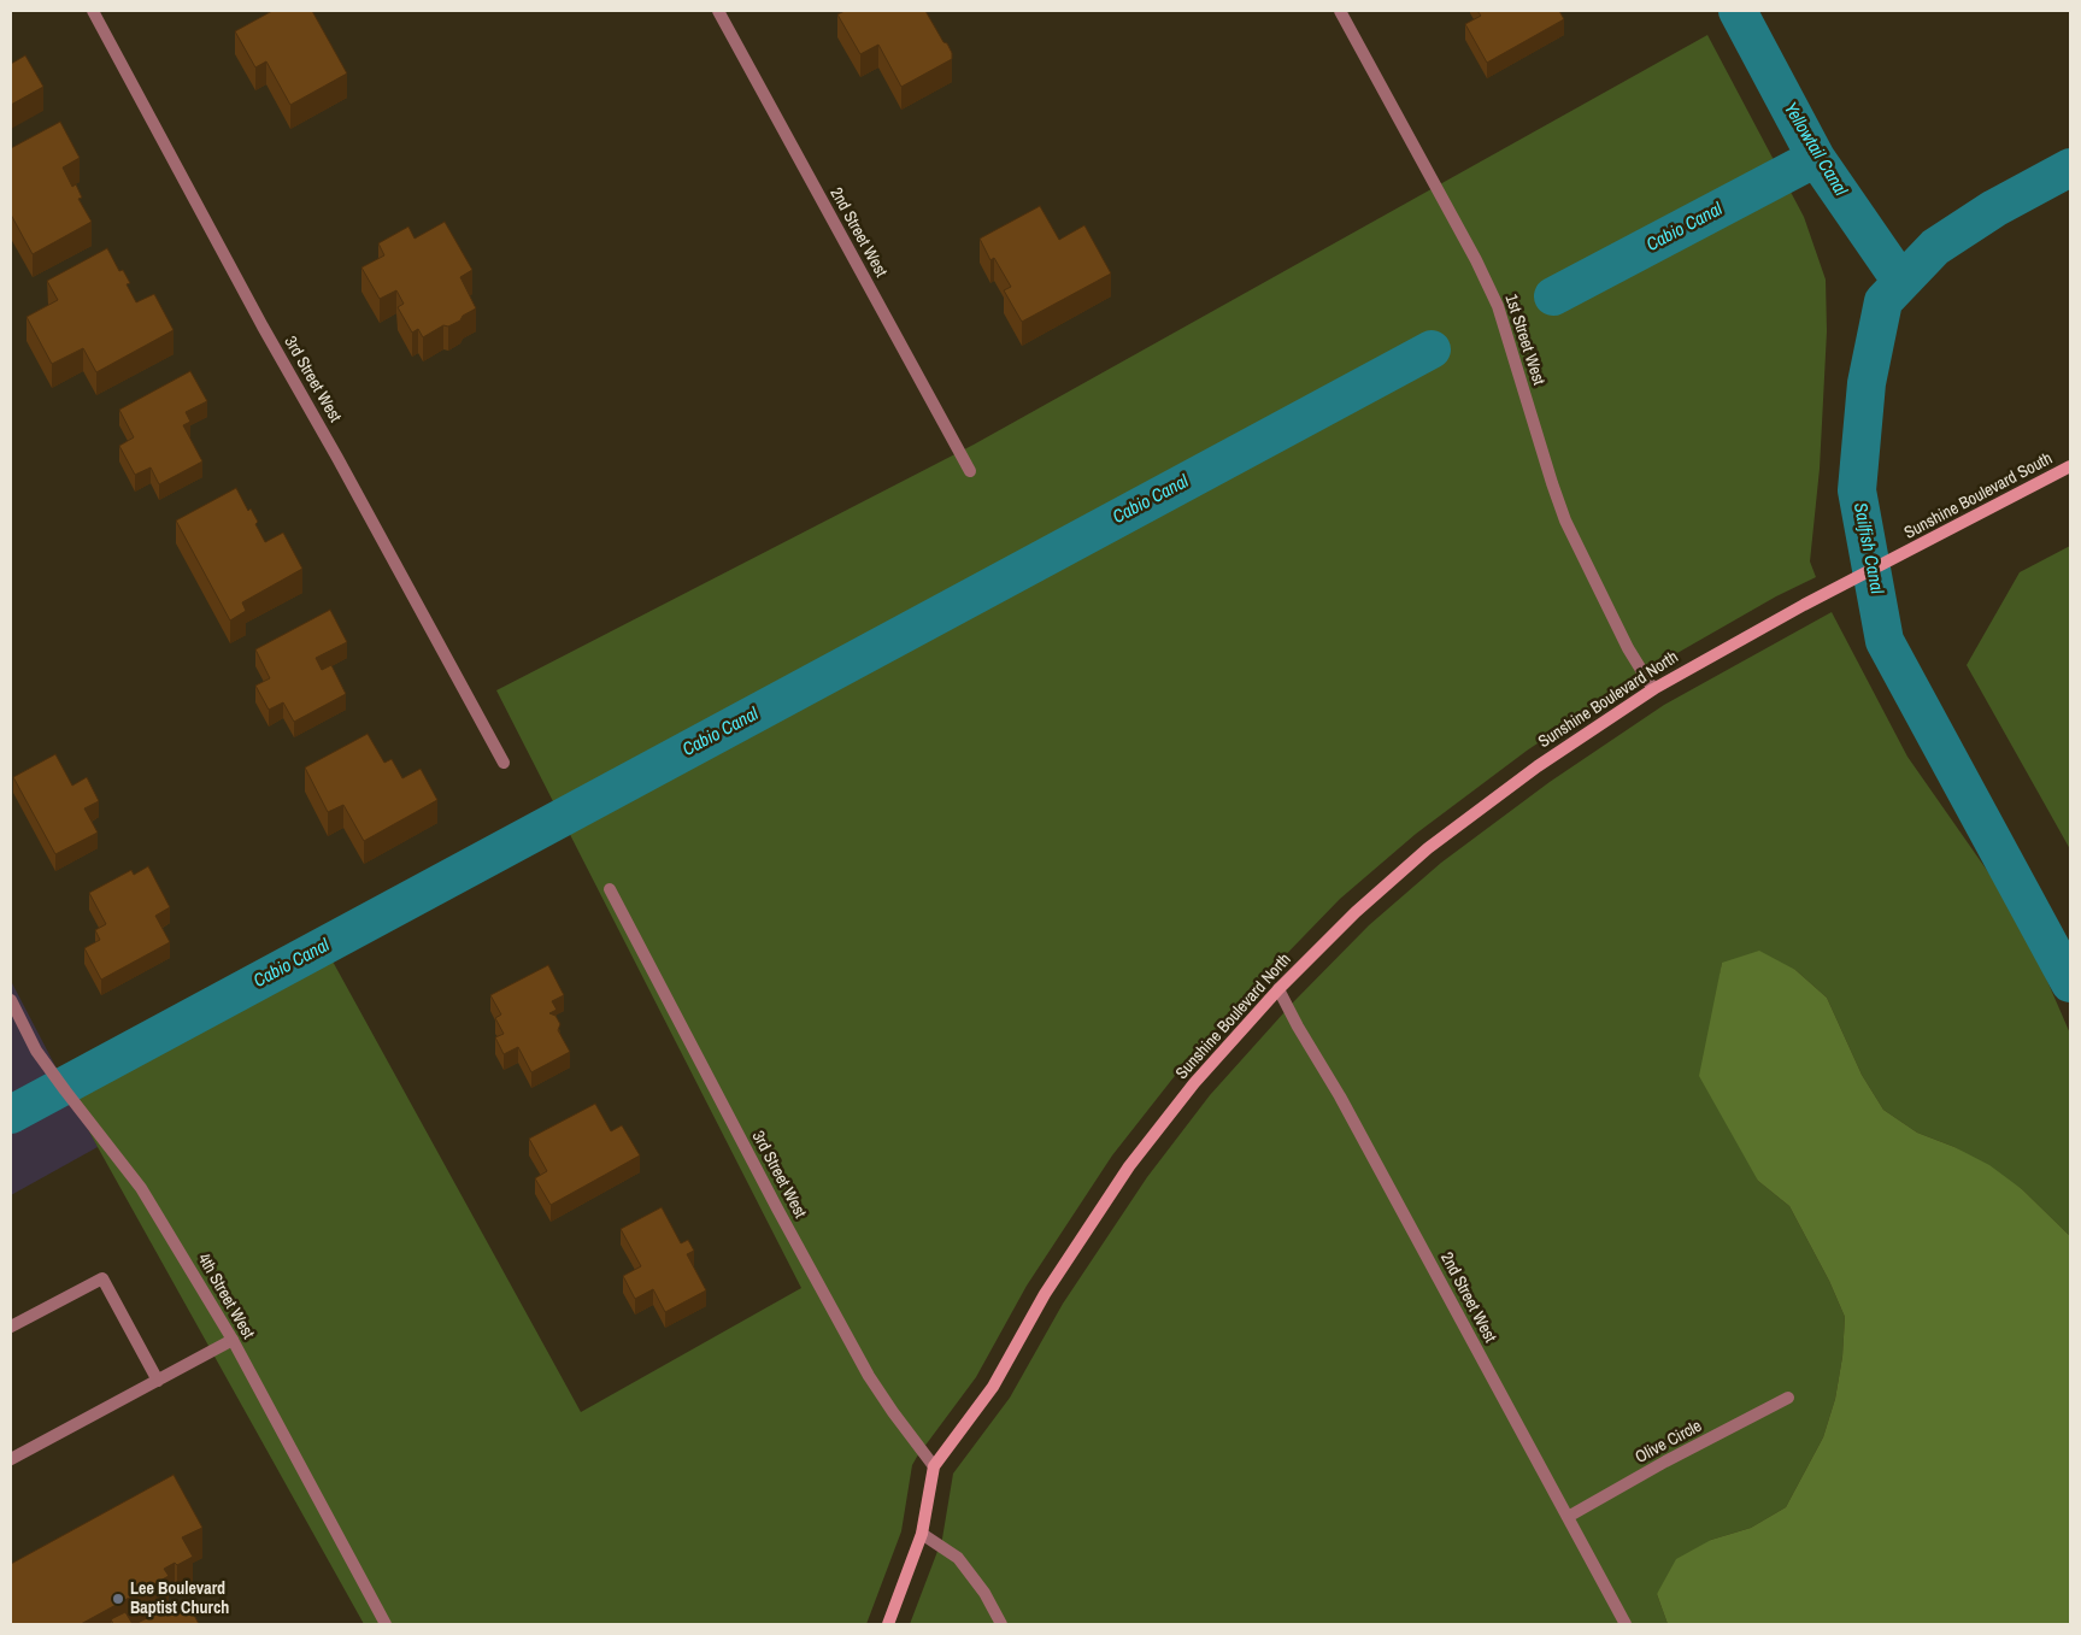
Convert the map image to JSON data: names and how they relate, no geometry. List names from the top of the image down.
{
  "streets": {
    "street": [
      "2nd Street West",
      "1st Street West",
      "3rd Street West",
      "Sunshine Boulevard South",
      "Sunshine Boulevard North",
      "4th Street West",
      "Olive Circle"
    ]
  },
  "crossings": [
    ["2nd Street West", "Sunshine Boulevard North"],
    ["2nd Street West", "Olive Circle"],
    ["1st Street West", "Sunshine Boulevard North"],
    ["3rd Street West", "Sunshine Boulevard North"],
    ["Sunshine Boulevard South", "Sunshine Boulevard North"]
  ],
  "water": ["Yellowtail Canal", "Cabio Canal", "Sailfish Canal"],
  "places": ["Lee Boulevard Baptist Church"]
}
